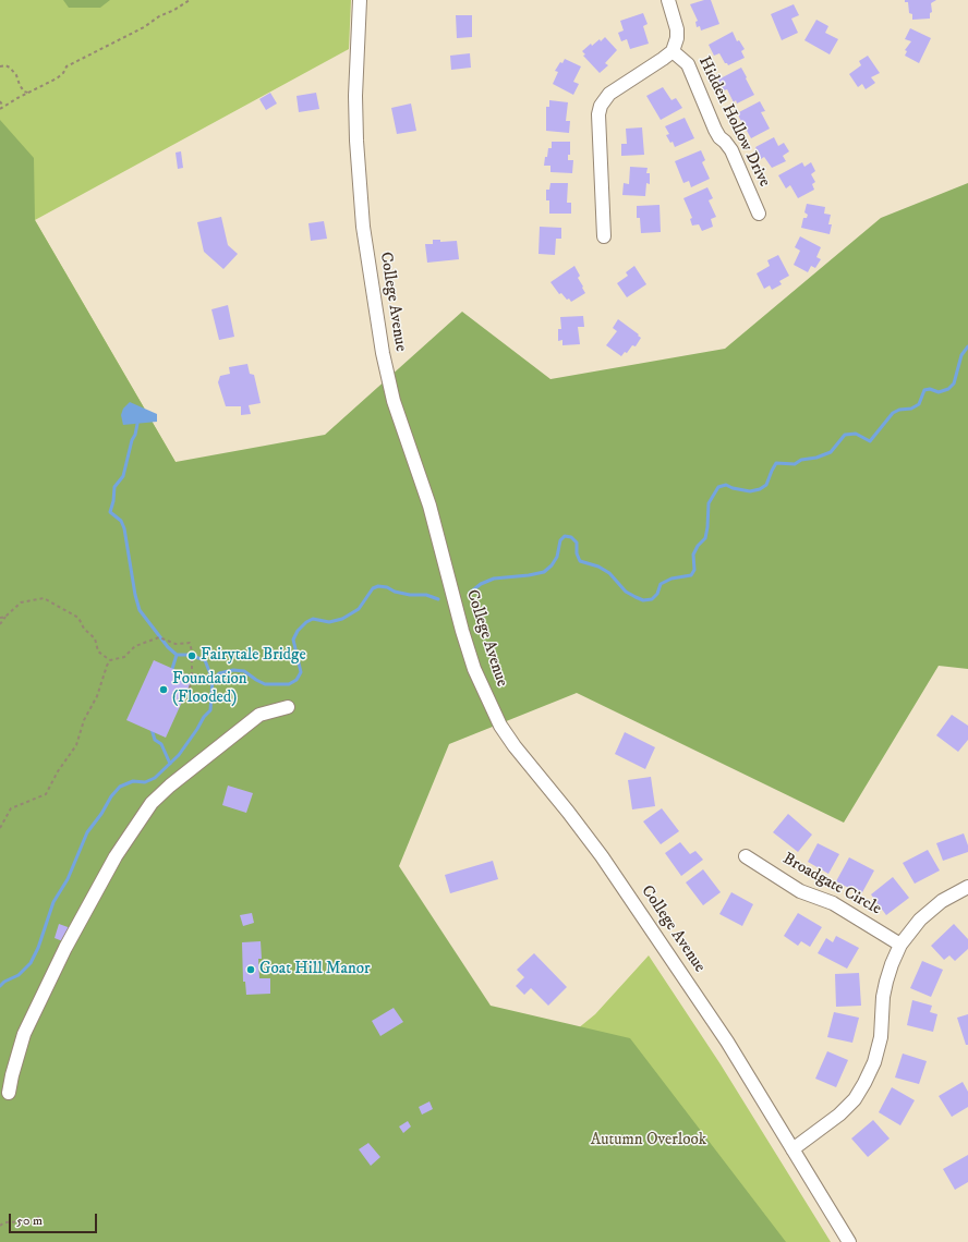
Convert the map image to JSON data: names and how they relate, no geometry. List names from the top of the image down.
{
  "streets": {
    "street": ["Hidden Hollow Drive", "College Avenue", "Broadgate Circle"]
  },
  "parks": ["Autumn Overlook"],
  "places": ["Fairytale Bridge", "Foundation (Flooded)", "Goat Hill Manor"],
  "scale_bar": "50 m"
}
